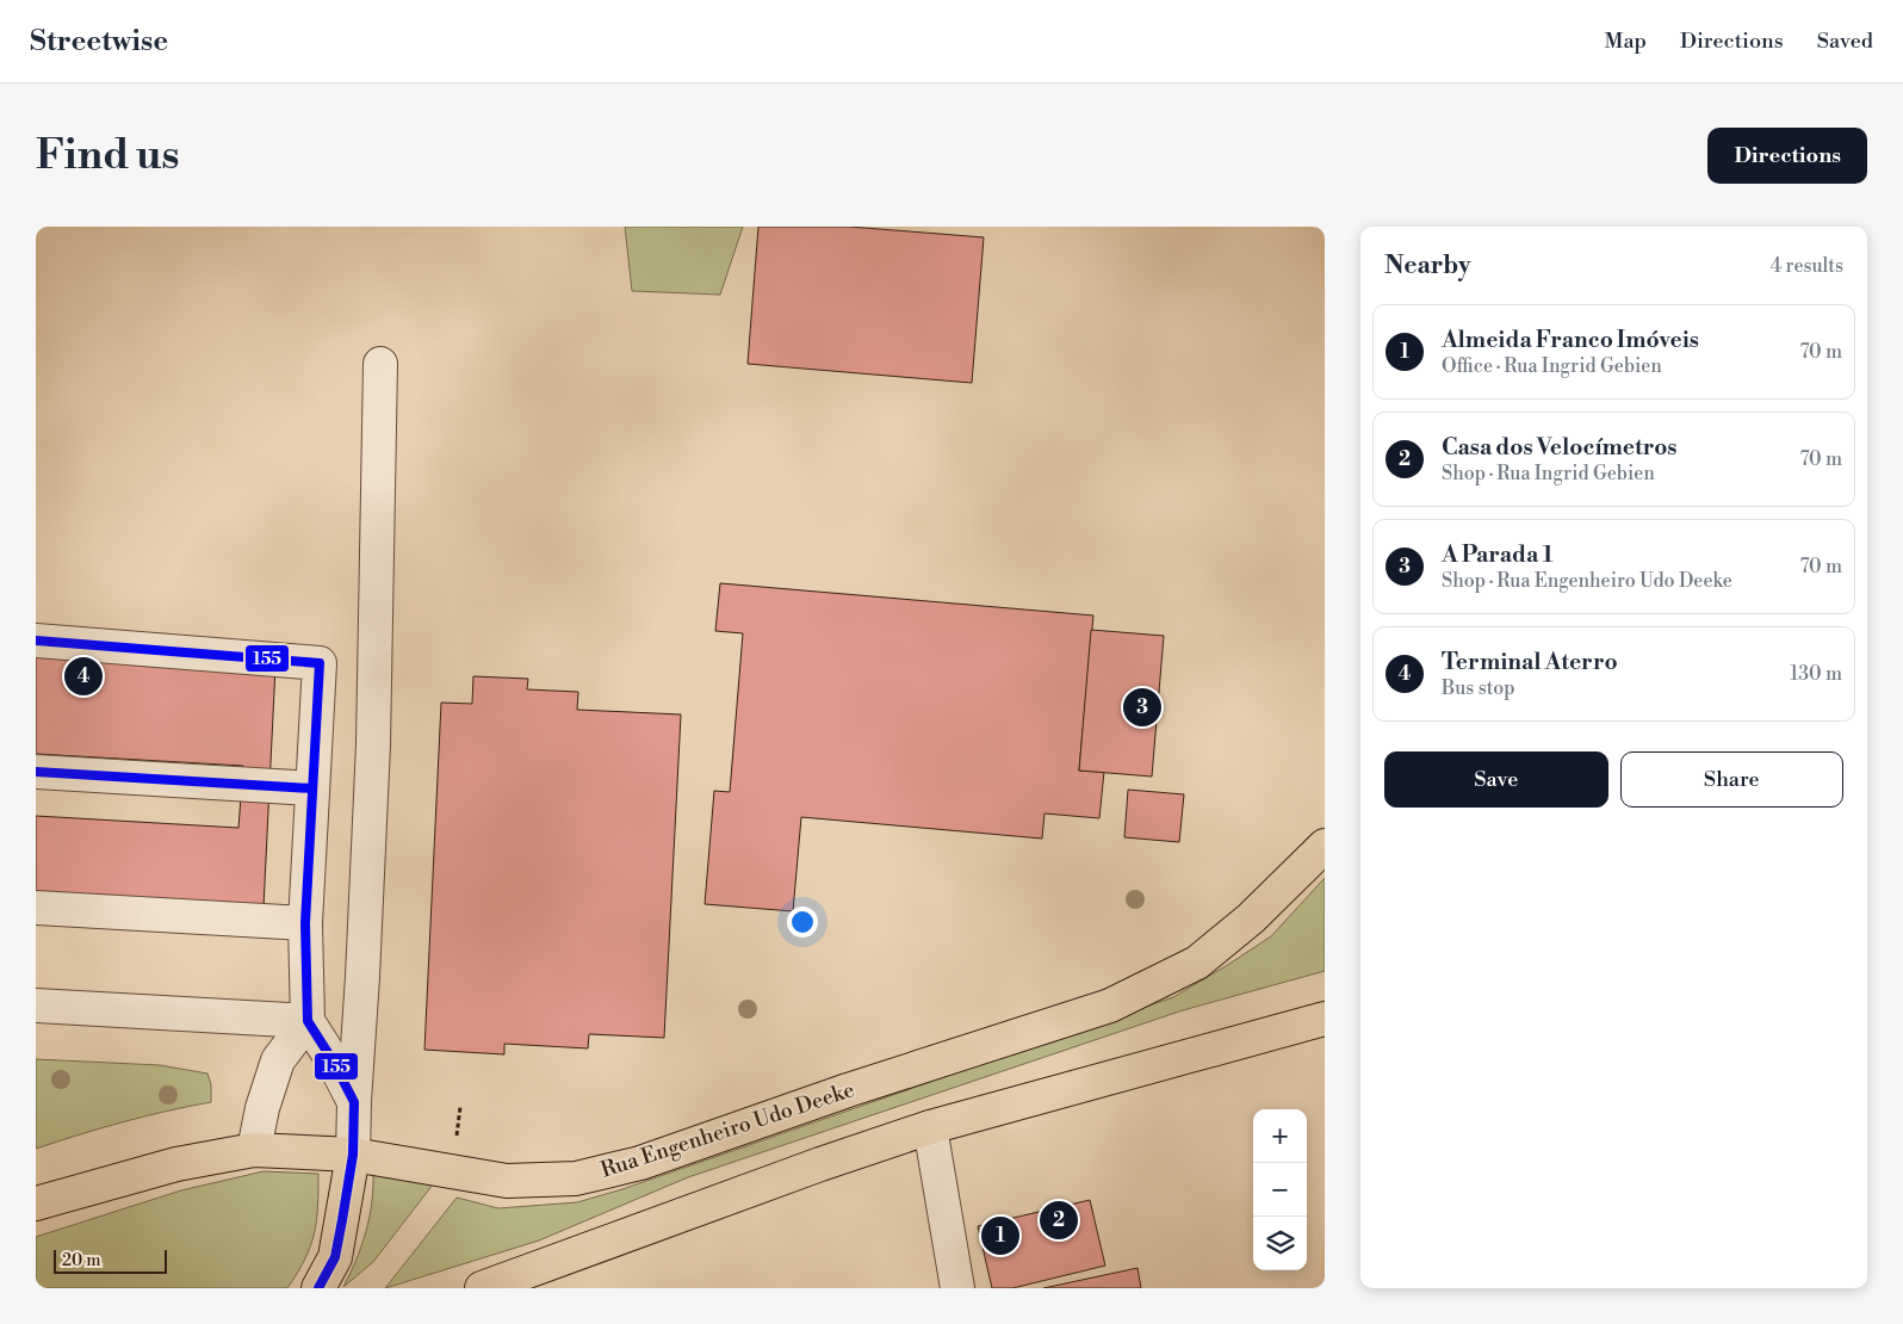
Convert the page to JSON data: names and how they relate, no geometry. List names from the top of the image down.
{
  "streets": {
    "main road": ["Rua Engenheiro Udo Deeke"]
  },
  "lines": ["transit line 155"],
  "scale_bar": "20 m",
  "page": {
    "header": "Streetwise",
    "nav": ["Map", "Directions", "Saved"],
    "buttons": [
      "Directions",
      ["Save", "Share"]
    ],
    "title": "Find us",
    "heading": ["Nearby", "4 results"],
    "list": [
      {
        "mark": "1",
        "name": "Almeida Franco Imóveis",
        "note": "Office · Rua Ingrid Gebien",
        "value": "70 m"
      },
      {
        "mark": "2",
        "name": "Casa dos Velocímetros",
        "note": "Shop · Rua Ingrid Gebien",
        "value": "70 m"
      },
      {
        "mark": "3",
        "name": "A Parada 1",
        "note": "Shop · Rua Engenheiro Udo Deeke",
        "value": "70 m"
      },
      {
        "mark": "4",
        "name": "Terminal Aterro",
        "note": "Bus stop",
        "value": "130 m"
      }
    ],
    "pins": [
      "4",
      "3",
      "2",
      "1"
    ],
    "map_buttons": ["+", "−"],
    "scale": "20 m"
  }
}
